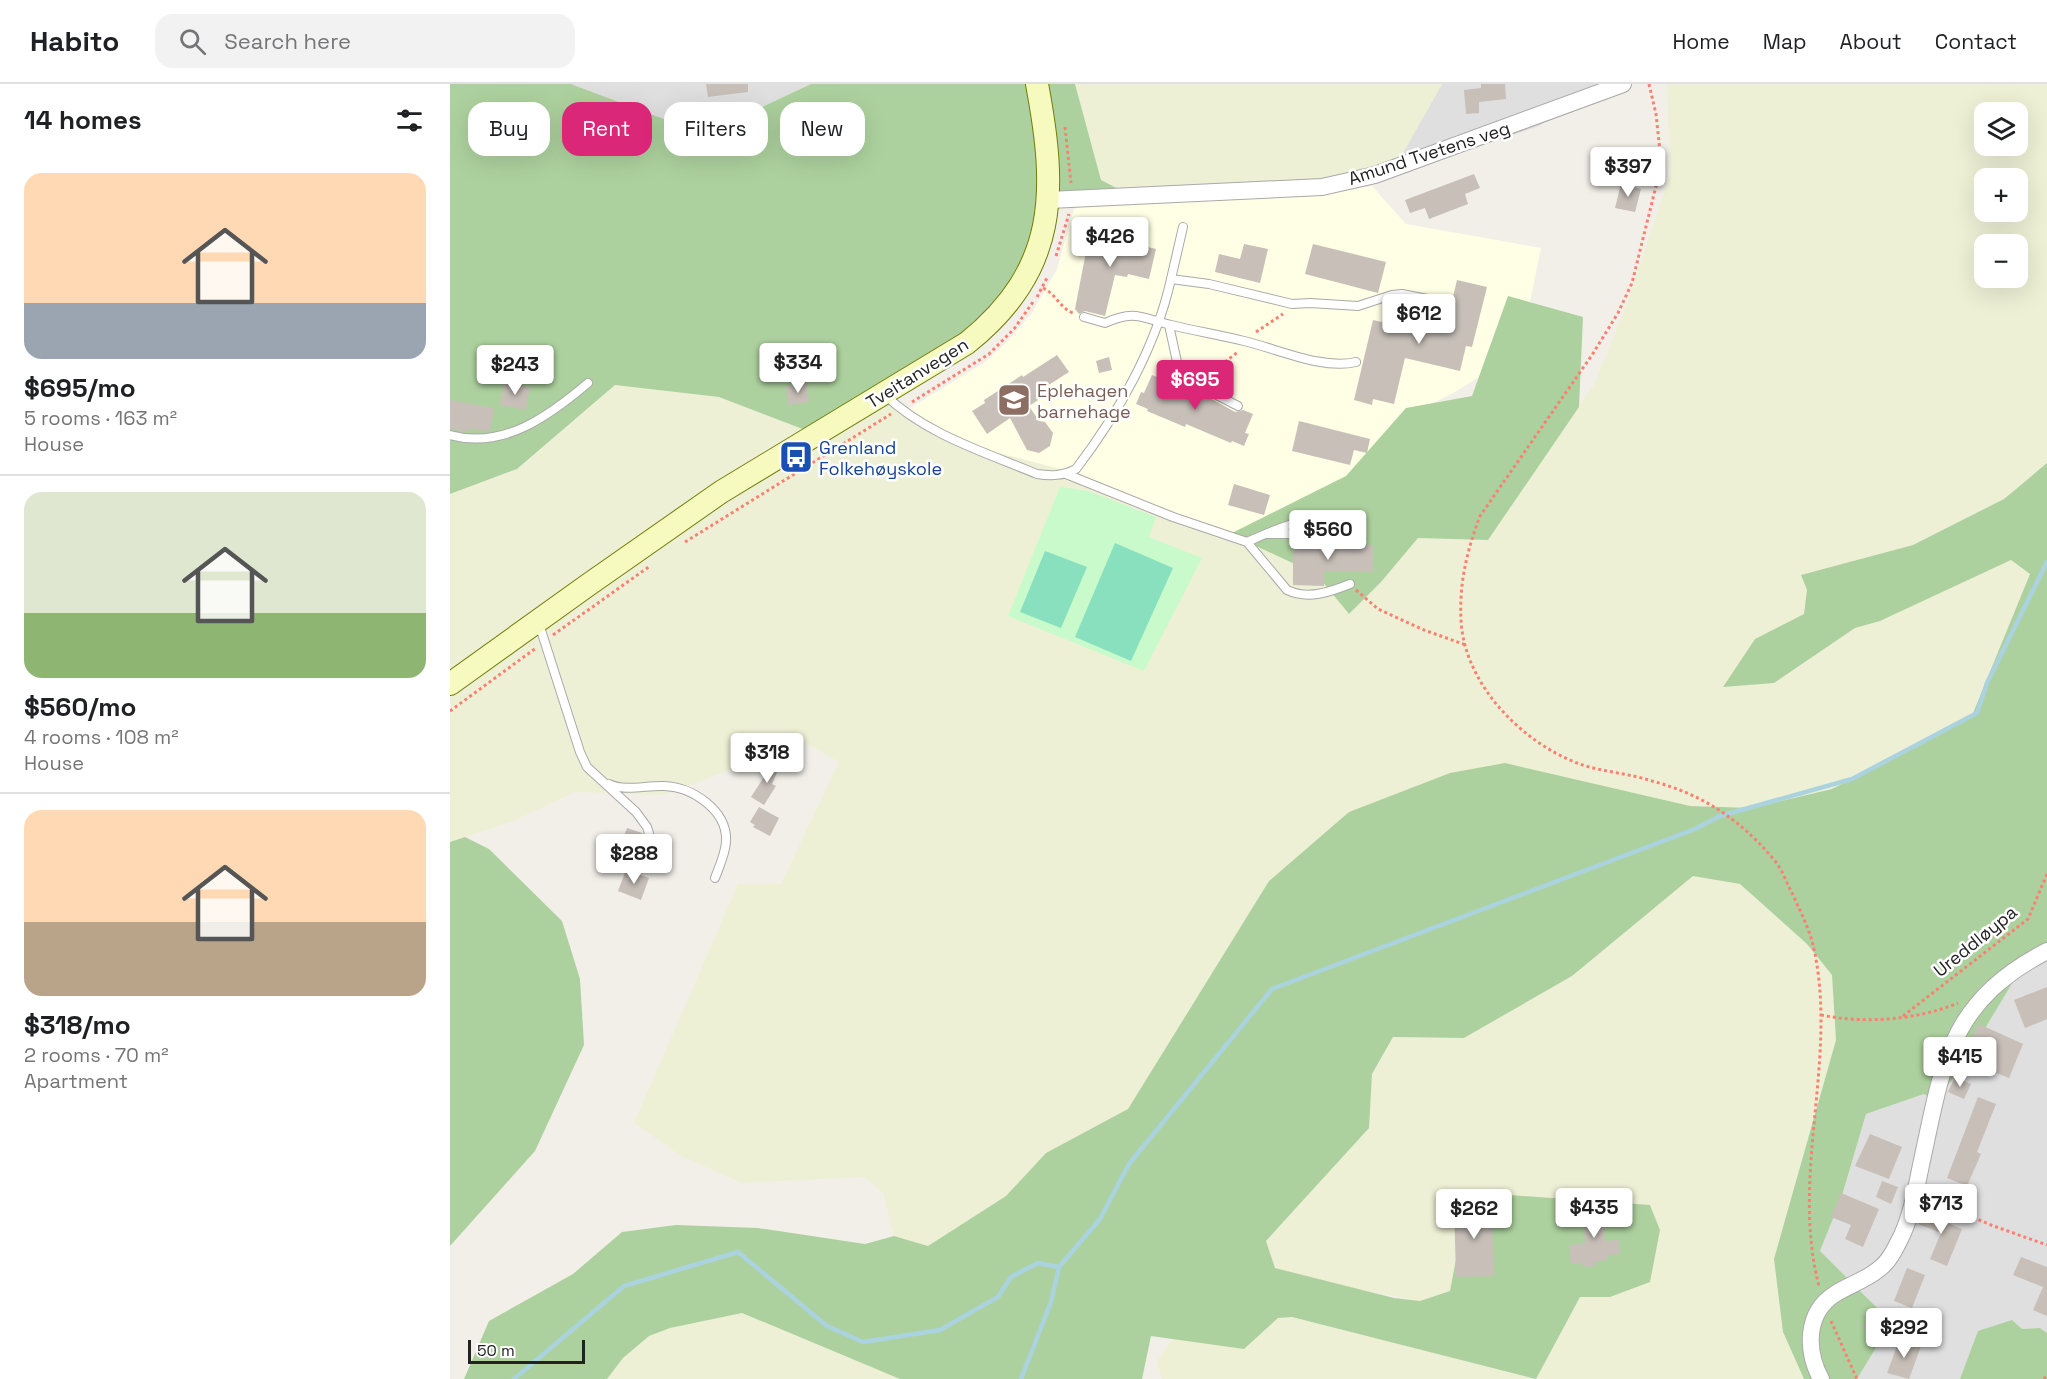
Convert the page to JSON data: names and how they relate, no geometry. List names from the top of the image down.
{
  "streets": {
    "main road": ["Tveitanvegen"],
    "street": ["Amund Tvetens veg"],
    "path": ["Ureddløypa"]
  },
  "crossings": [
    ["Amund Tvetens veg", "Tveitanvegen"]
  ],
  "places": {
    "school or university": ["Eplehagen barnehage"],
    "bus stop": ["Grenland Folkehøyskole"]
  },
  "scale_bar": "50 m",
  "page": {
    "header": "Habito",
    "search": "Search here",
    "nav": [
      "Home",
      "Map",
      "About",
      "Contact"
    ],
    "heading": "14 homes",
    "map_buttons": ["+", "−"],
    "chip": [
      "Buy",
      "Rent",
      "Filters",
      "New"
    ],
    "price": [
      "$397",
      "$426",
      "$612",
      "$334",
      "$243",
      "$695",
      "$560",
      "$318",
      "$288",
      "$415",
      "$713",
      "$435",
      "$262",
      "$292"
    ],
    "list": [
      {
        "name": "$695/mo",
        "note": "5 rooms · 163 m² · House"
      },
      {
        "name": "$560/mo",
        "note": "4 rooms · 108 m² · House"
      },
      {
        "name": "$318/mo",
        "note": "2 rooms · 70 m² · Apartment"
      }
    ],
    "scale": "50 m"
  }
}
